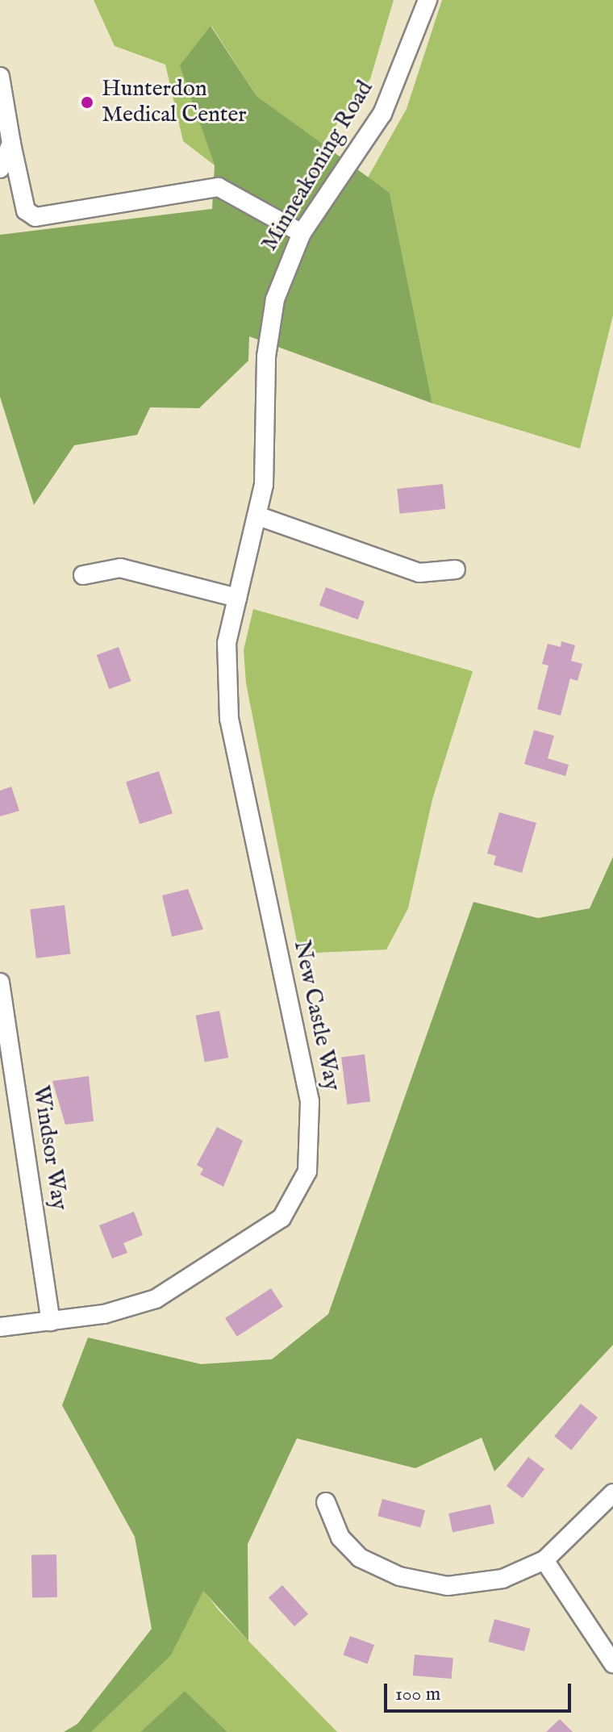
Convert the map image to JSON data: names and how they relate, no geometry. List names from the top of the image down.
{
  "streets": {
    "street": ["Minneakoning Road", "New Castle Way", "Windsor Way"]
  },
  "crossings": [
    ["Minneakoning Road", "New Castle Way"],
    ["New Castle Way", "Windsor Way"]
  ],
  "places": ["Hunterdon Medical Center"],
  "scale_bar": "100 m"
}
